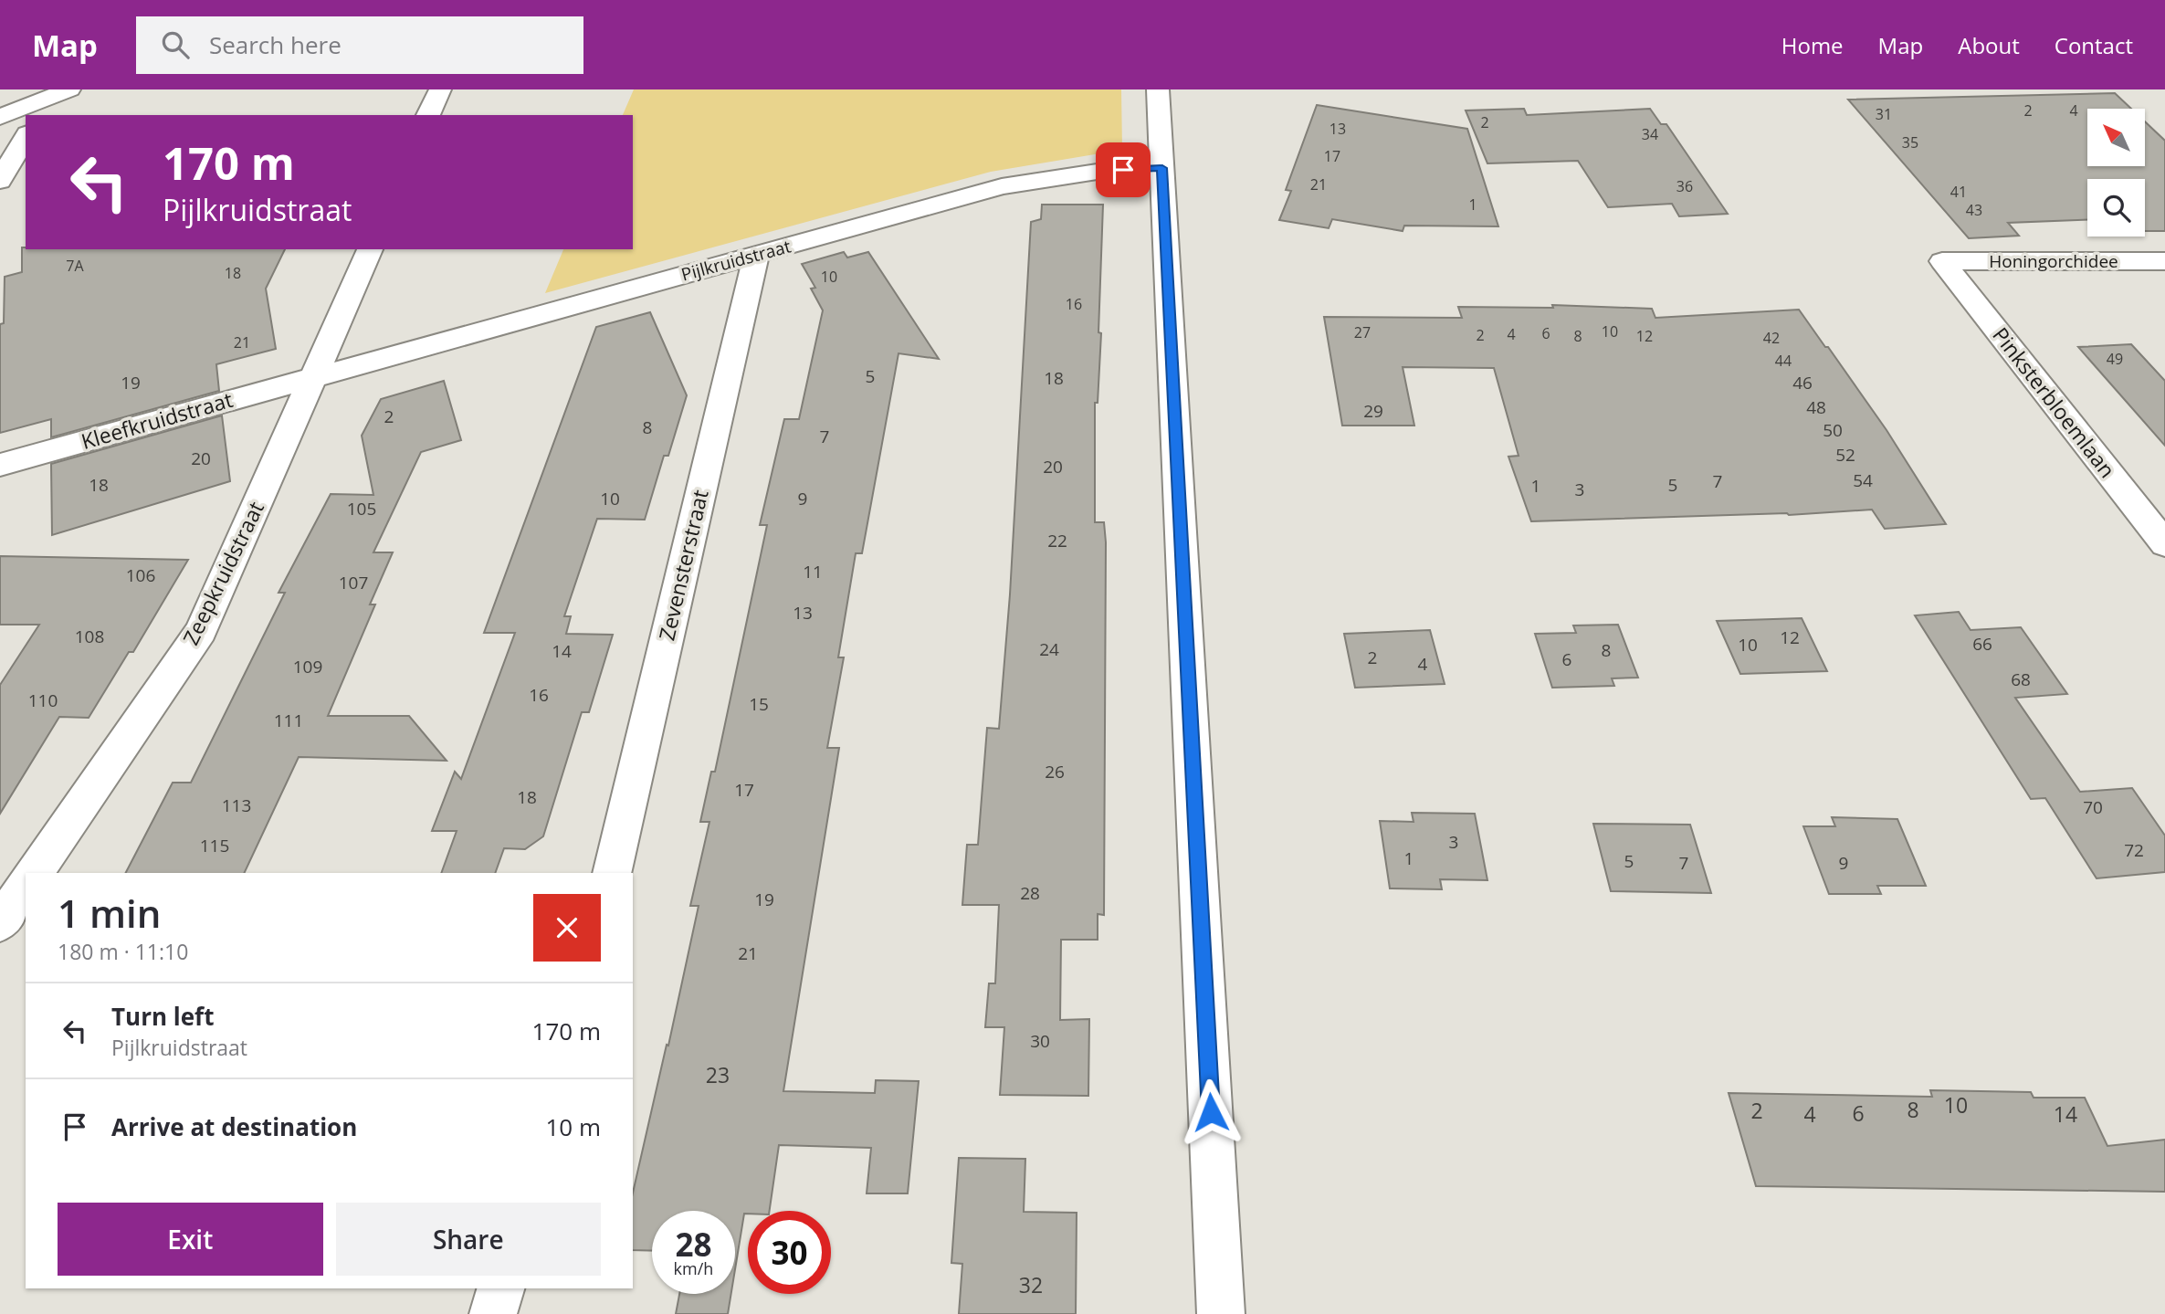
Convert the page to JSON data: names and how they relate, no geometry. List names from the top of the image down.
{
  "streets": {
    "street": [
      "Pijlkruidstraat",
      "Honingorchidee",
      "Pinksterbloemlaan",
      "Kleefkruidstraat",
      "Zevensterstraat",
      "Zeepkruidstraat"
    ]
  },
  "crossings": [
    ["Pijlkruidstraat", "Kleefkruidstraat"],
    ["Pijlkruidstraat", "Zevensterstraat"],
    ["Pijlkruidstraat", "Zeepkruidstraat"],
    ["Honingorchidee", "Pinksterbloemlaan"],
    ["Kleefkruidstraat", "Zeepkruidstraat"]
  ],
  "house_numbers": [
    "2",
    "4",
    "31",
    "2",
    "13",
    "34",
    "35",
    "17",
    "21",
    "36",
    "41",
    "1",
    "43",
    "7A",
    "18",
    "10",
    "16",
    "10",
    "27",
    "6",
    "4",
    "2",
    "8",
    "12",
    "42",
    "21",
    "49",
    "44",
    "5",
    "18",
    "19",
    "46",
    "48",
    "29",
    "2",
    "8",
    "50",
    "7",
    "52",
    "20",
    "20",
    "54",
    "7",
    "18",
    "5",
    "1",
    "3",
    "10",
    "9",
    "105",
    "22",
    "11",
    "106",
    "107",
    "13",
    "108",
    "12",
    "66",
    "10",
    "24",
    "8",
    "14",
    "2",
    "6",
    "4",
    "109",
    "68",
    "16",
    "110",
    "15",
    "111",
    "26",
    "17",
    "18",
    "113",
    "70",
    "3",
    "115",
    "72",
    "1",
    "5",
    "7",
    "9",
    "28",
    "19",
    "21",
    "30",
    "23",
    "10",
    "8",
    "2",
    "6",
    "4",
    "14",
    "32"
  ],
  "north": "top left",
  "page": {
    "header": "Map",
    "search": "Search here",
    "nav": [
      "Home",
      "Map",
      "About",
      "Contact"
    ],
    "turn": ["170 m", "Pijlkruidstraat"],
    "heading": ["1 min", "180 m · 11:10"],
    "list": [
      {
        "name": "Turn left",
        "note": "Pijlkruidstraat",
        "value": "170 m"
      },
      {
        "name": "Arrive at destination",
        "value": "10 m"
      }
    ],
    "buttons": ["Exit", "Share"],
    "speed": "28 km/h",
    "limit": "30"
  }
}
